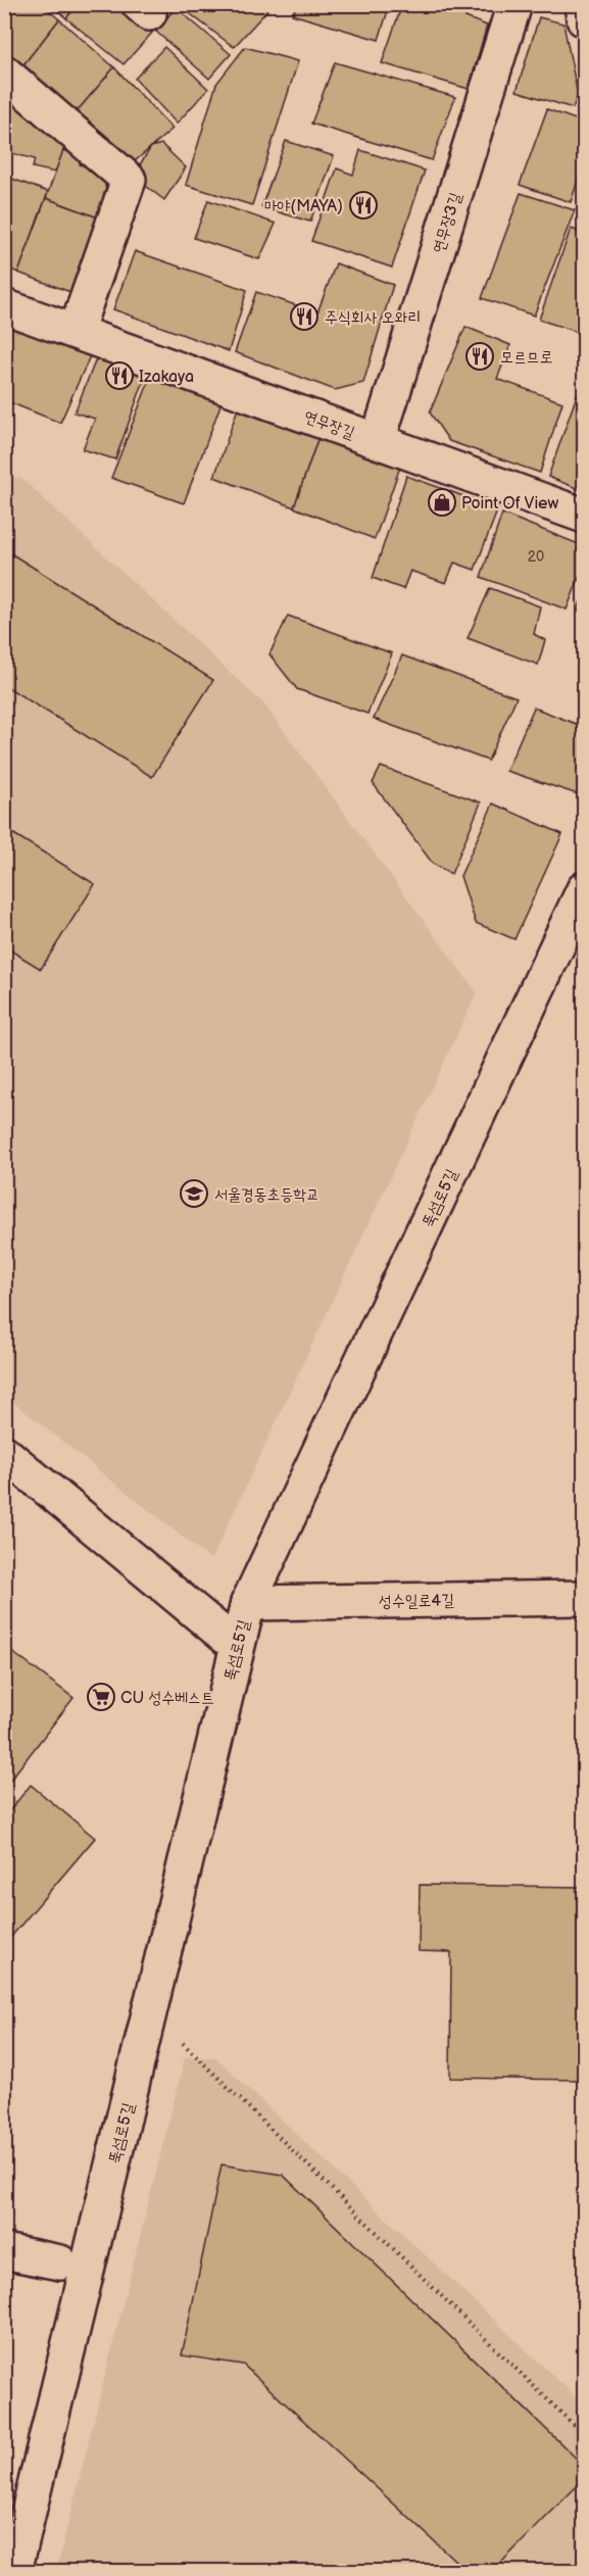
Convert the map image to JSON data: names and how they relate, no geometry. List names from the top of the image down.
{
  "streets": {
    "street": [
      "연무장3길",
      "연무장길",
      "뚝섬로5길",
      "성수일로4길"
    ]
  },
  "crossings": [
    ["연무장3길", "연무장길"],
    ["뚝섬로5길", "성수일로4길"]
  ],
  "places": {
    "restaurant": [
      "마야(MAYA)",
      "주식회사 오와리",
      "모르므로",
      "Izakaya"
    ],
    "shop": ["Point Of View"],
    "school or university": ["서울경동초등학교"],
    "supermarket": ["CU 성수베스트"]
  },
  "house_numbers": ["20"]
}
